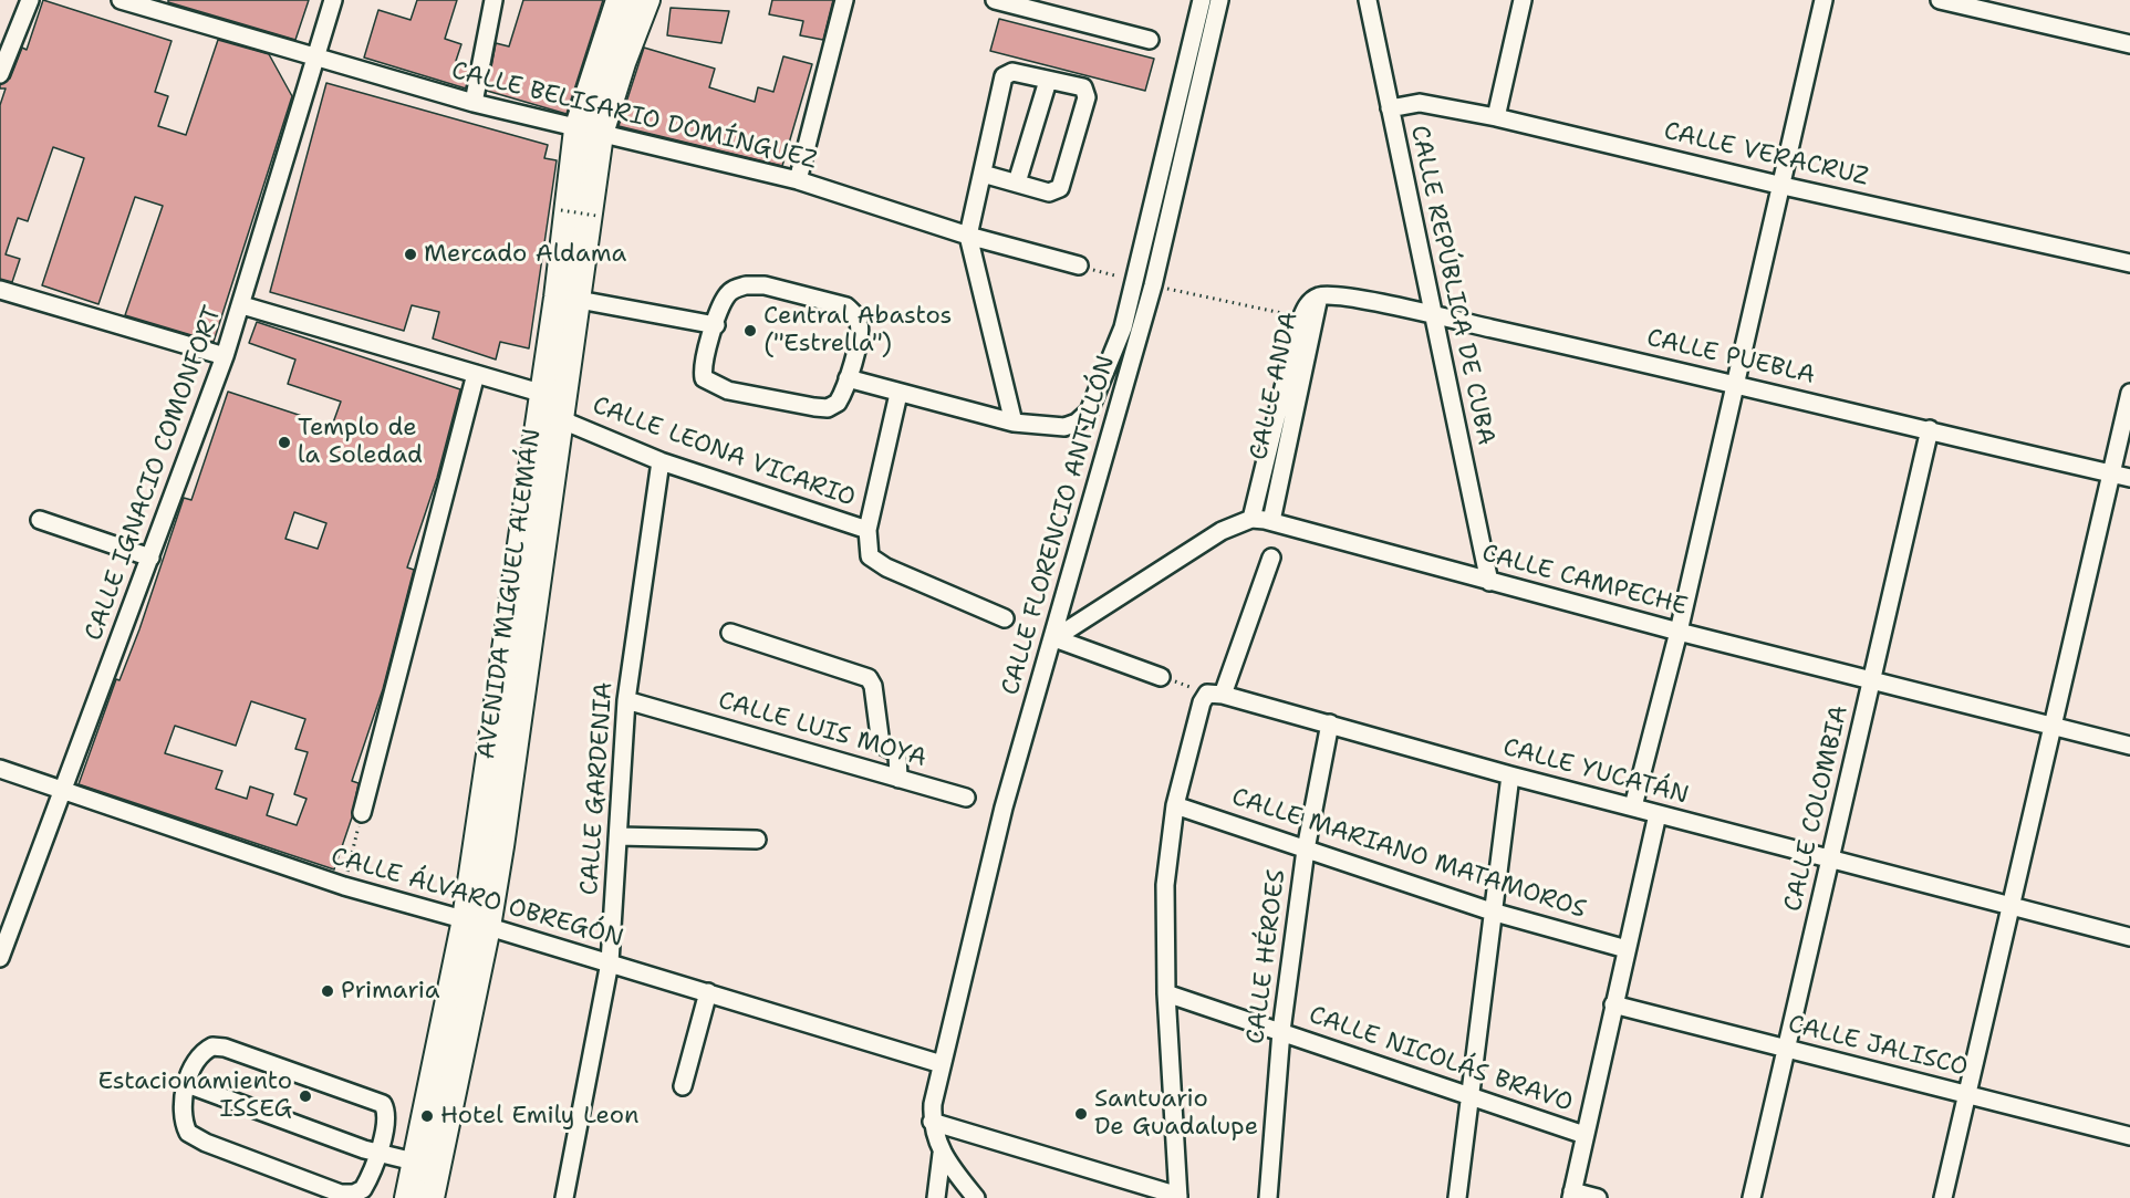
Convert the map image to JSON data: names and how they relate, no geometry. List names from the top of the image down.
{
  "streets": {
    "main road": ["AVENIDA MIGUEL ALEMÁN"],
    "street": [
      "CALLE BELISARIO DOMÍNGUEZ",
      "CALLE VERACRUZ",
      "CALLE REPÚBLICA DE CUBA",
      "CALLE PUEBLA",
      "CALLE ANDA",
      "CALLE LEONA VICARIO",
      "CALLE IGNACIO COMONFORT",
      "CALLE FLORENCIO ANTILLÓN",
      "CALLE CAMPECHE",
      "CALLE LUIS MOYA",
      "CALLE YUCATÁN",
      "CALLE GARDENIA",
      "CALLE COLOMBIA",
      "CALLE MARIANO MATAMOROS",
      "CALLE ÁLVARO OBREGÓN",
      "CALLE HÉROES",
      "CALLE JALISCO",
      "CALLE NICOLÁS BRAVO"
    ]
  },
  "crossings": [
    ["CALLE BELISARIO DOMÍNGUEZ", "CALLE IGNACIO COMONFORT"],
    ["CALLE BELISARIO DOMÍNGUEZ", "AVENIDA MIGUEL ALEMÁN"],
    ["CALLE VERACRUZ", "CALLE REPÚBLICA DE CUBA"],
    ["CALLE REPÚBLICA DE CUBA", "CALLE PUEBLA"],
    ["CALLE REPÚBLICA DE CUBA", "CALLE CAMPECHE"],
    ["CALLE PUEBLA", "CALLE ANDA"],
    ["CALLE PUEBLA", "CALLE COLOMBIA"],
    ["CALLE ANDA", "CALLE CAMPECHE"],
    ["CALLE LEONA VICARIO", "CALLE IGNACIO COMONFORT"],
    ["CALLE LEONA VICARIO", "AVENIDA MIGUEL ALEMÁN"],
    ["CALLE LEONA VICARIO", "CALLE GARDENIA"],
    ["CALLE IGNACIO COMONFORT", "CALLE ÁLVARO OBREGÓN"],
    ["CALLE FLORENCIO ANTILLÓN", "CALLE CAMPECHE"],
    ["CALLE FLORENCIO ANTILLÓN", "CALLE ÁLVARO OBREGÓN"],
    ["CALLE CAMPECHE", "CALLE COLOMBIA"],
    ["AVENIDA MIGUEL ALEMÁN", "CALLE ÁLVARO OBREGÓN"],
    ["CALLE LUIS MOYA", "CALLE GARDENIA"],
    ["CALLE YUCATÁN", "CALLE COLOMBIA"],
    ["CALLE YUCATÁN", "CALLE HÉROES"],
    ["CALLE GARDENIA", "CALLE ÁLVARO OBREGÓN"],
    ["CALLE COLOMBIA", "CALLE JALISCO"],
    ["CALLE MARIANO MATAMOROS", "CALLE HÉROES"],
    ["CALLE HÉROES", "CALLE NICOLÁS BRAVO"]
  ],
  "places": [
    "Mercado Aldama",
    "Central Abastos (\"Estrella\")",
    "Templo de la Soledad",
    "Primaria",
    "Estacionamiento ISSEG",
    "Santuario De Guadalupe",
    "Hotel Emily Leon"
  ]
}
